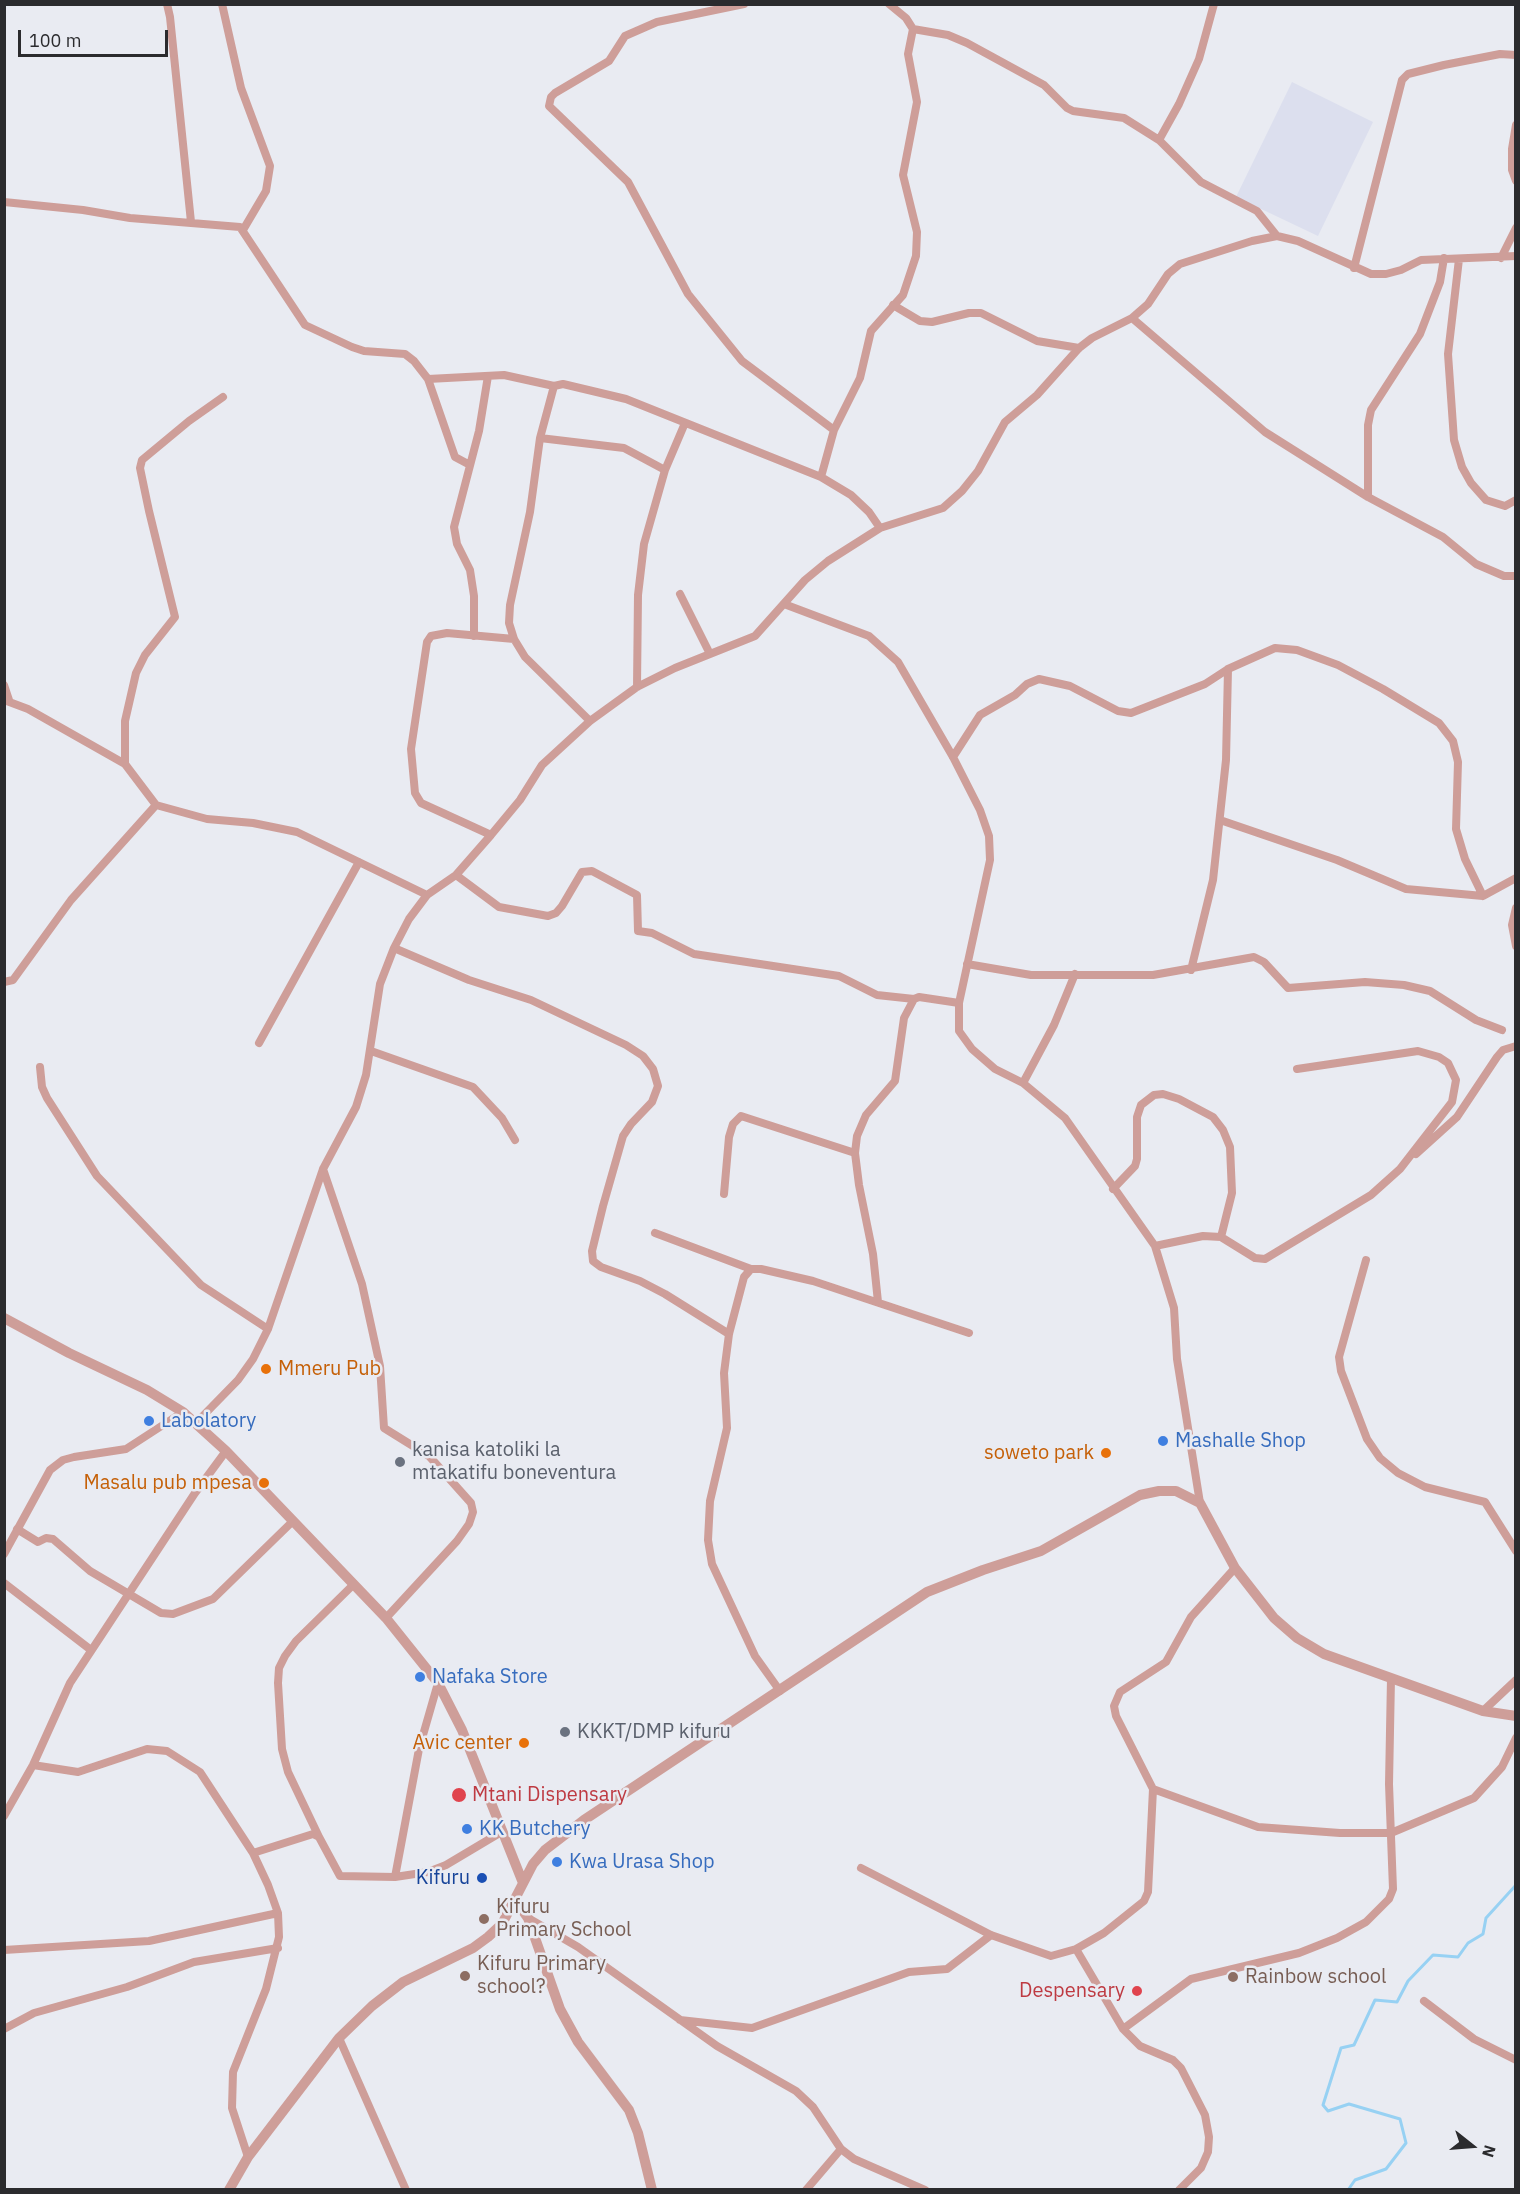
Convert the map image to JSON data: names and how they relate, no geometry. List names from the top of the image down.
{
  "places": [
    "Mmeru Pub",
    "Labolatory",
    "Mashalle Shop",
    "soweto park",
    "kanisa katoliki la mtakatifu boneventura",
    "Masalu pub mpesa",
    "Nafaka Store",
    "KKKT/DMP kifuru",
    "Avic center",
    "Mtani Dispensary",
    "KK Butchery",
    "Kwa Urasa Shop",
    "Kifuru",
    "Kifuru Primary School",
    "Kifuru Primary school?",
    "Rainbow school",
    "Despensary"
  ],
  "scale_bar": "100 m",
  "north": "right"
}
